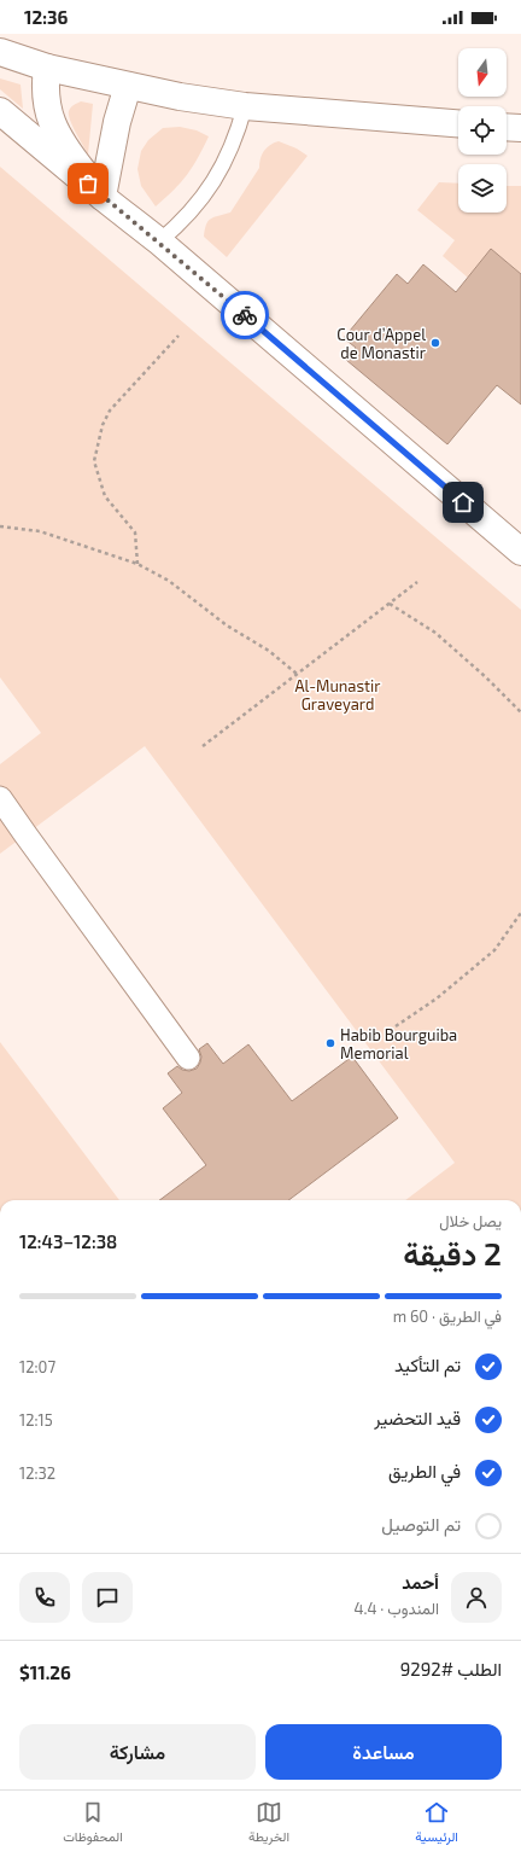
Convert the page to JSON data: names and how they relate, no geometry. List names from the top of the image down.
{
  "parks": ["Al-Munastir Graveyard"],
  "places": ["Cour d’Appel de Monastir", "Habib Bourguiba Memorial"],
  "north": "bottom",
  "page": {
    "status": "12:36",
    "heading": ["2 دقيقة", "يصل خلال", "12:38–12:43"],
    "panel": [
      "أحمد",
      "المندوب · 4.4",
      "الطلب #9292",
      "$11.26"
    ],
    "bar": "في الطريق · 60 m",
    "list": [
      ["تم التأكيد", "12:07"],
      ["قيد التحضير", "12:15"],
      ["في الطريق", "12:32"],
      "تم التوصيل"
    ],
    "buttons": ["مساعدة", "مشاركة"],
    "tabs": ["الرئيسية", "الخريطة", "المحفوظات"]
  }
}
